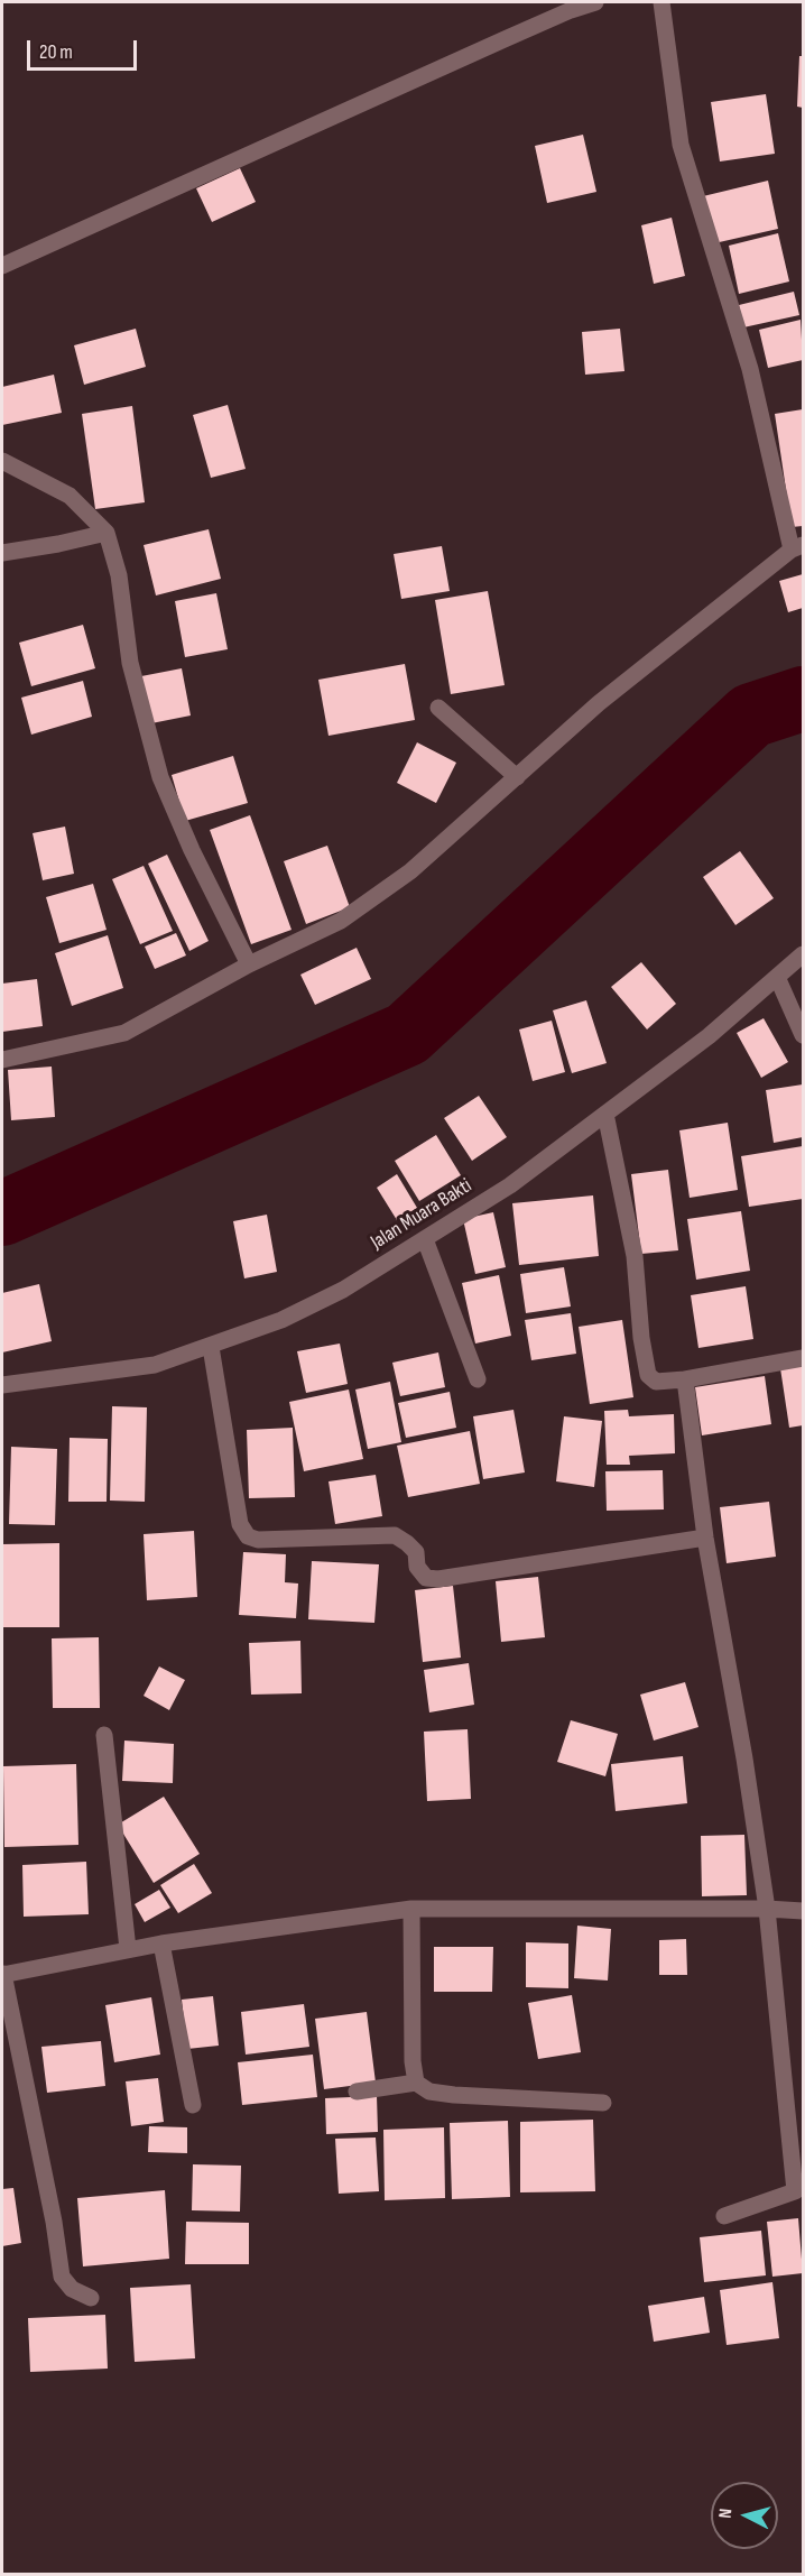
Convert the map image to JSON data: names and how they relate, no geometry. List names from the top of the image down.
{
  "streets": {
    "street": ["Jalan Muara Bakti"]
  },
  "scale_bar": "20 m",
  "north": "left"
}
